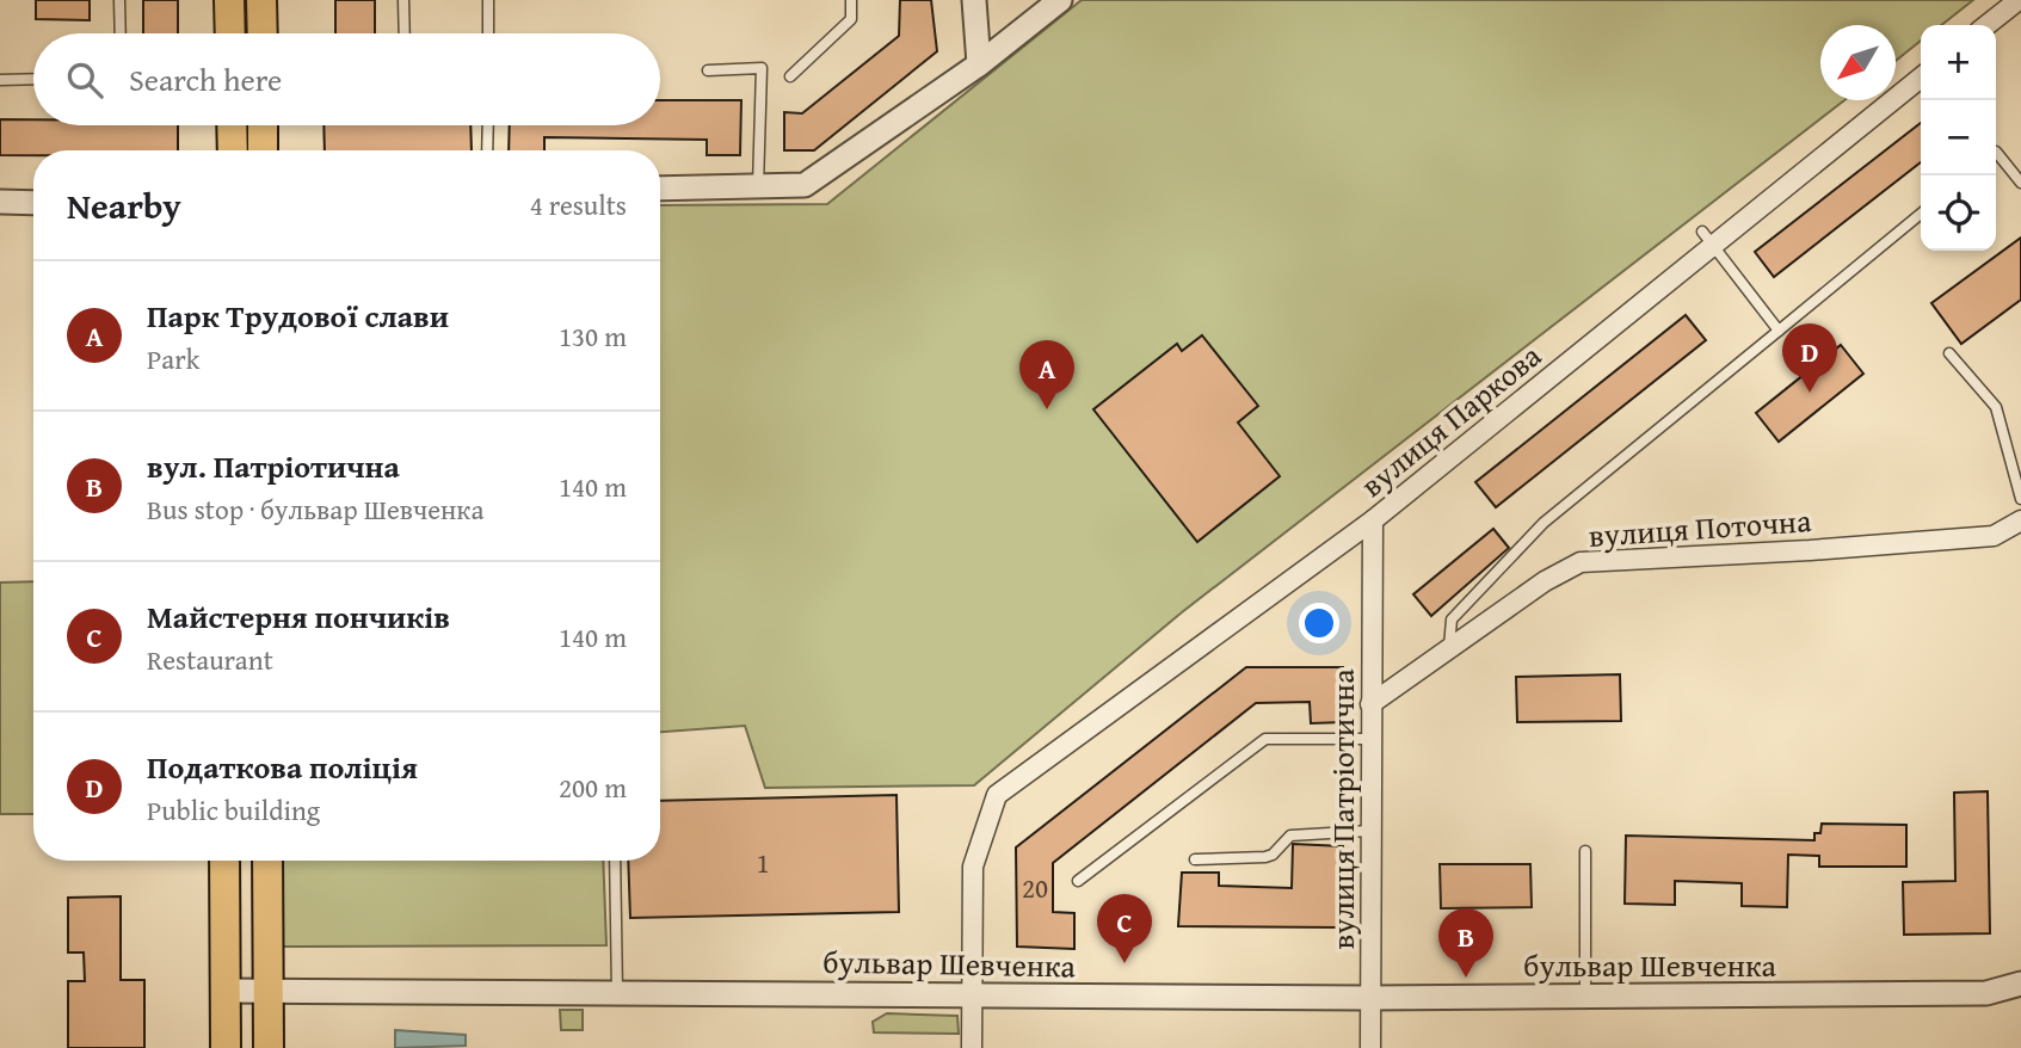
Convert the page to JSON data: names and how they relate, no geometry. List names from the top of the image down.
{
  "streets": {
    "street": [
      "вулиця Паркова",
      "вулиця Поточна",
      "вулиця Патріотична",
      "бульвар Шевченка"
    ]
  },
  "crossings": [
    ["вулиця Паркова", "вулиця Патріотична"],
    ["вулиця Паркова", "бульвар Шевченка"],
    ["вулиця Поточна", "вулиця Патріотична"],
    ["вулиця Патріотична", "бульвар Шевченка"]
  ],
  "house_numbers": ["1", "20"],
  "north": "bottom left",
  "page": {
    "map_buttons": ["+", "−"],
    "search": "Search here",
    "heading": ["Nearby", "4 results"],
    "list": [
      {
        "mark": "A",
        "name": "Парк Трудової слави",
        "note": "Park",
        "value": "130 m"
      },
      {
        "mark": "B",
        "name": "вул. Патріотична",
        "note": "Bus stop · бульвар Шевченка",
        "value": "140 m"
      },
      {
        "mark": "C",
        "name": "Майстерня пончиків",
        "note": "Restaurant",
        "value": "140 m"
      },
      {
        "mark": "D",
        "name": "Податкова поліція",
        "note": "Public building",
        "value": "200 m"
      }
    ],
    "pins": [
      "D",
      "A",
      "C",
      "B"
    ]
  }
}
